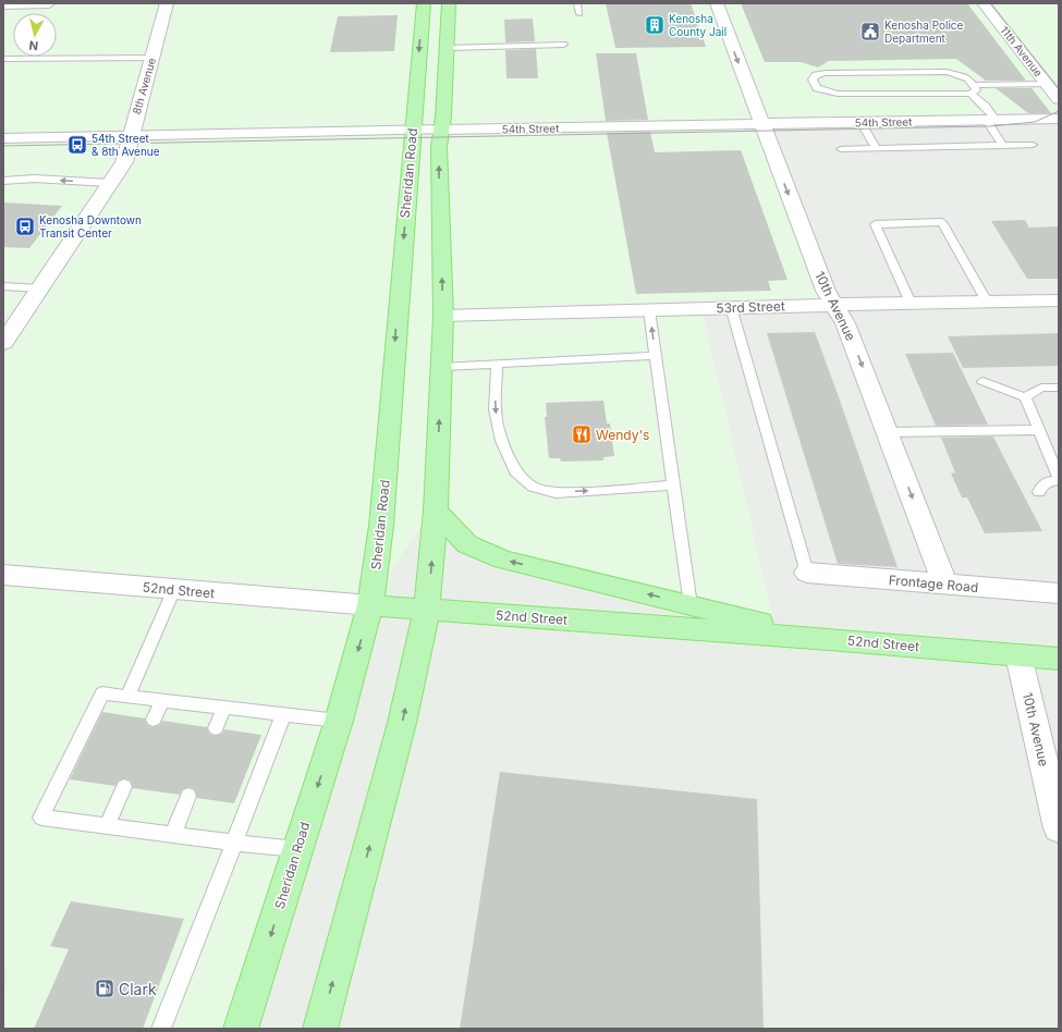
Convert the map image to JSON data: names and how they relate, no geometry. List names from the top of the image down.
{
  "streets": {
    "main road": ["Sheridan Road", "52nd Street"],
    "street": [
      "11th Avenue",
      "8th Avenue",
      "54th Street",
      "10th Avenue",
      "53rd Street",
      "Frontage Road"
    ]
  },
  "crossings": [
    ["8th Avenue", "54th Street"],
    ["54th Street", "Sheridan Road"],
    ["54th Street", "10th Avenue"],
    ["Sheridan Road", "52nd Street"],
    ["10th Avenue", "53rd Street"],
    ["10th Avenue", "Frontage Road"],
    ["10th Avenue", "52nd Street"]
  ],
  "one_way": ["10th Avenue"],
  "places": {
    "building": ["Kenosha County Jail"],
    "public building": ["Kenosha Police Department"],
    "bus stop": ["54th Street & 8th Avenue", "Kenosha Downtown Transit Center"],
    "restaurant": ["Wendy's"],
    "fuel station": ["Clark"]
  },
  "north": "bottom"
}
